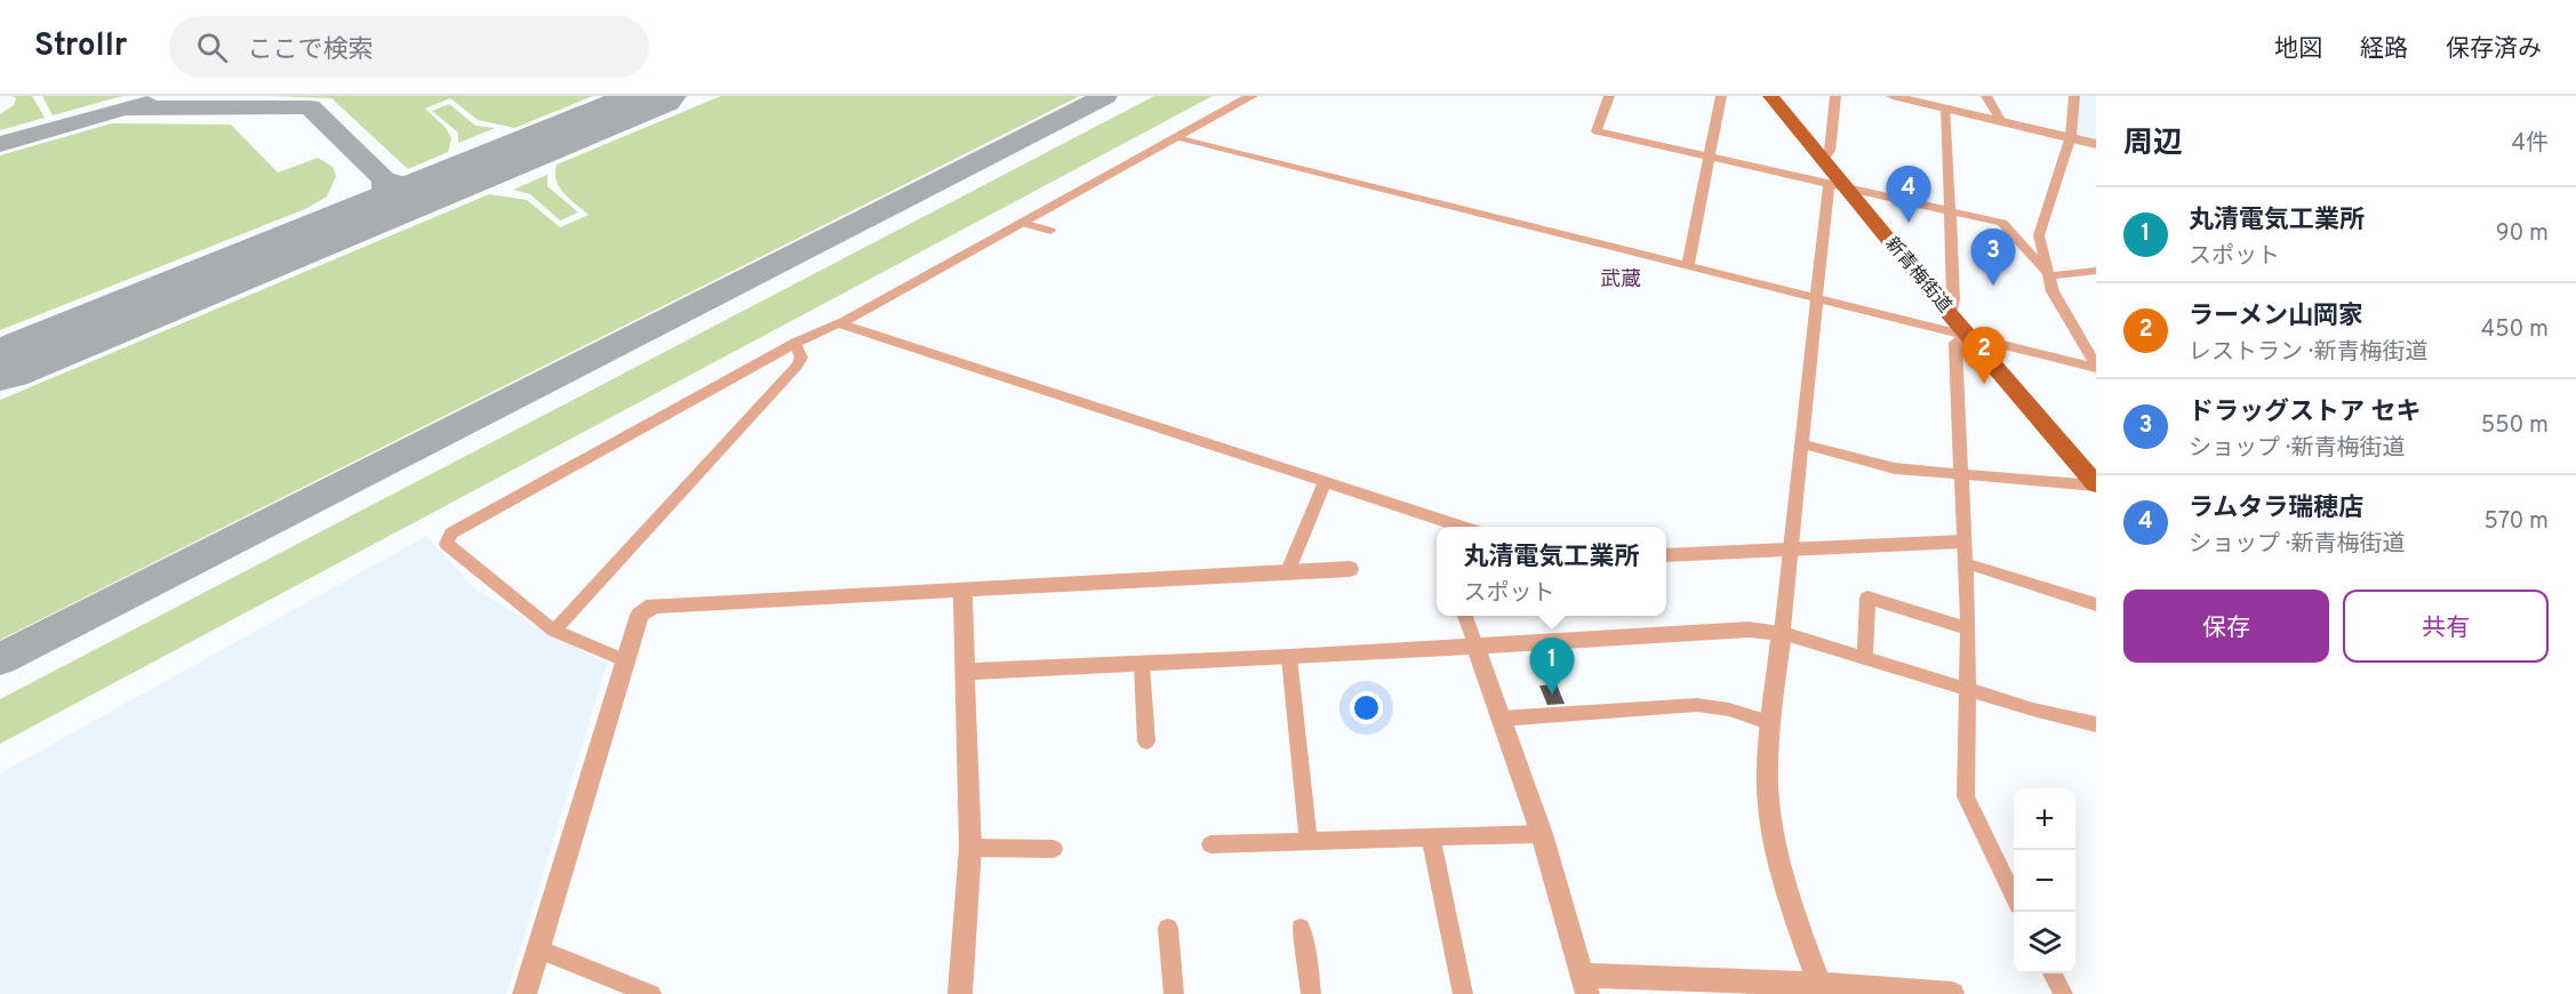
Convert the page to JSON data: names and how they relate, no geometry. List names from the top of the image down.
{
  "streets": {
    "main road": ["新青梅街道"]
  },
  "districts": ["武蔵"],
  "page": {
    "header": "Strollr",
    "search": "ここで検索",
    "nav": ["地図", "経路", "保存済み"],
    "heading": ["周辺", "4件"],
    "pins": [
      "4",
      "3",
      "2",
      "1"
    ],
    "list": [
      {
        "mark": "1",
        "name": "丸清電気工業所",
        "note": "スポット",
        "value": "90 m"
      },
      {
        "mark": "2",
        "name": "ラーメン山岡家",
        "note": "レストラン · 新青梅街道",
        "value": "450 m"
      },
      {
        "mark": "3",
        "name": "ドラッグストア セキ",
        "note": "ショップ · 新青梅街道",
        "value": "550 m"
      },
      {
        "mark": "4",
        "name": "ラムタラ瑞穂店",
        "note": "ショップ · 新青梅街道",
        "value": "570 m"
      }
    ],
    "popup": ["丸清電気工業所", "スポット"],
    "buttons": ["保存", "共有"],
    "map_buttons": ["+", "−"]
  }
}
